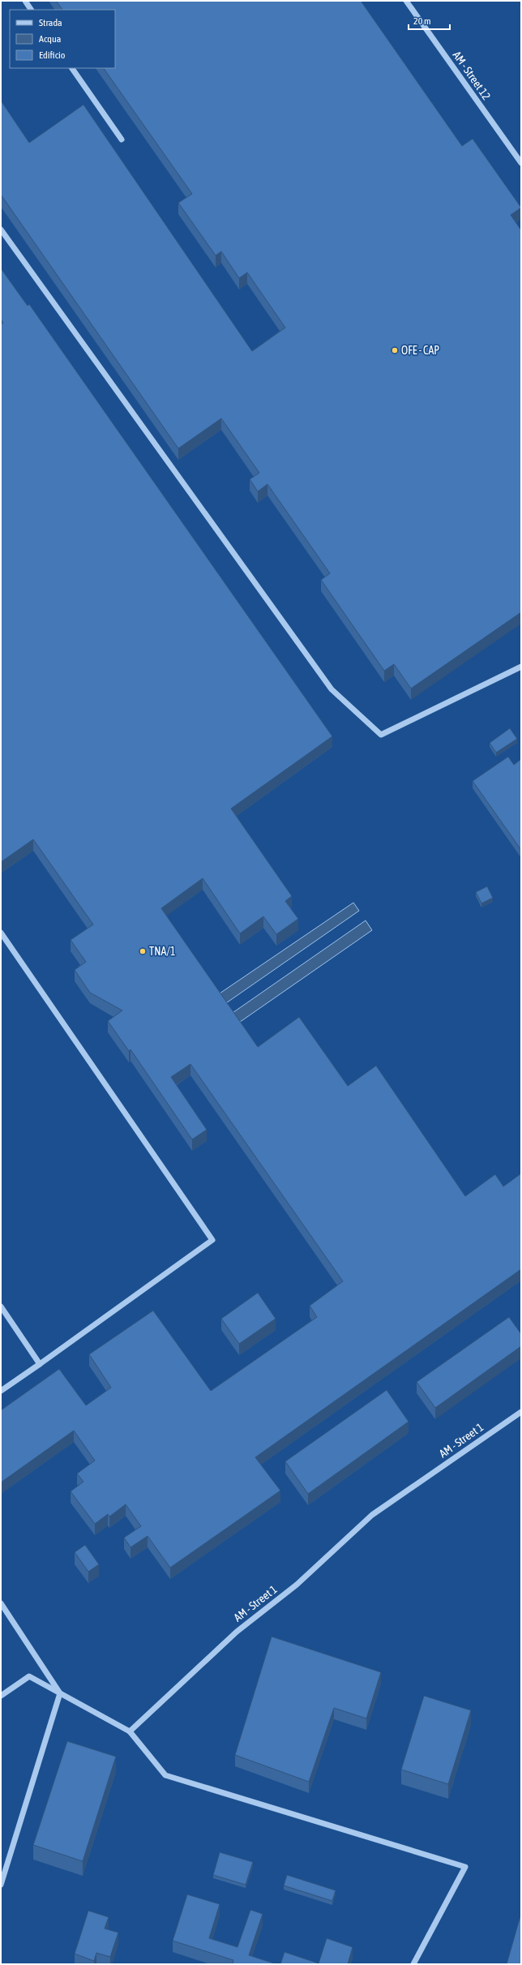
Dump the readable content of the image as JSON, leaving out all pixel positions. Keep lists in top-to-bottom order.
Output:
{
  "streets": {
    "lane": ["AM - Street 12", "AM - Street 1"]
  },
  "places": ["OFE - CAP", "TNA/1"],
  "legend": ["Strada", "Acqua", "Edificio"],
  "scale_bar": "20 m"
}
